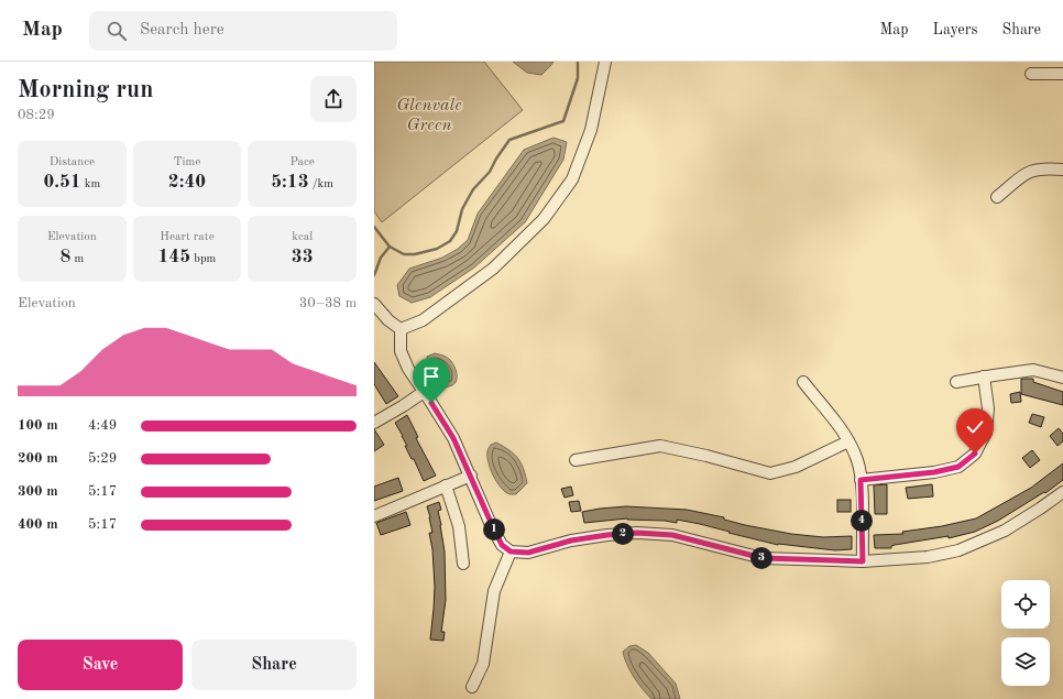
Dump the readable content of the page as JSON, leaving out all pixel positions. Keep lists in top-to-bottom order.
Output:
{
  "parks": ["Glenvale Green"],
  "page": {
    "header": "Map",
    "search": "Search here",
    "nav": ["Map", "Layers", "Share"],
    "heading": ["Morning run", "08:29"],
    "stats": [
      ["Distance", "0.51 km"],
      ["Time", "2:40"],
      ["Pace", "5:13 /km"],
      ["Elevation", "8 m"],
      ["Heart rate", "145 bpm"],
      ["kcal", "33"]
    ],
    "chart": ["Elevation", "30–38 m"],
    "list": [
      {
        "name": "100 m",
        "note": "4:49"
      },
      {
        "name": "200 m",
        "note": "5:29"
      },
      {
        "name": "300 m",
        "note": "5:17"
      },
      {
        "name": "400 m",
        "note": "5:17"
      }
    ],
    "pins": [
      "4",
      "1",
      "2",
      "3"
    ],
    "buttons": ["Save", "Share"]
  }
}
